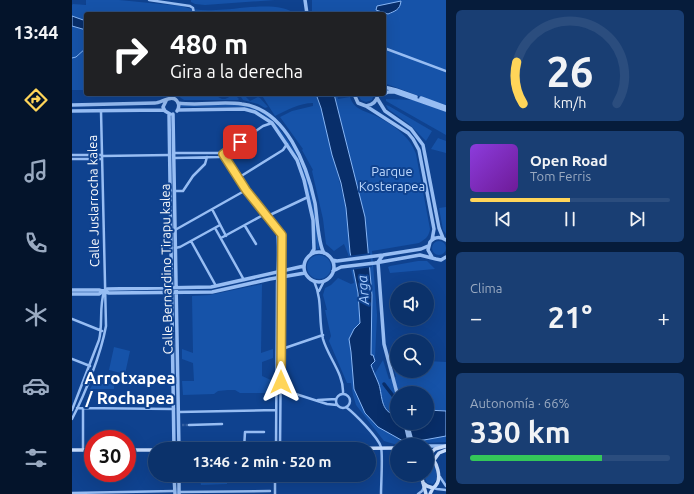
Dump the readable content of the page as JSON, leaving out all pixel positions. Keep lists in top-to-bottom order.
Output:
{
  "streets": {
    "street": ["Calle Juslarrocha kalea", "Calle Bernardino Tirapu kalea"]
  },
  "districts": ["Arrotxapea / Rochapea"],
  "water": ["Arga"],
  "parks": ["Parque Kosterapea"],
  "page": {
    "tabs": "13:44",
    "turn": ["480 m", "Gira a la derecha"],
    "song": ["Open Road", "Tom Ferris"],
    "tile": [
      "Clima",
      ["Autonomía · 66%", "330 km"]
    ],
    "map_buttons": ["+", "−"],
    "heat": ["−", "21°", "+"],
    "limit": "30",
    "trip": "13:46 · 2 min · 520 m",
    "gauge": ["26", "km/h"]
  }
}
